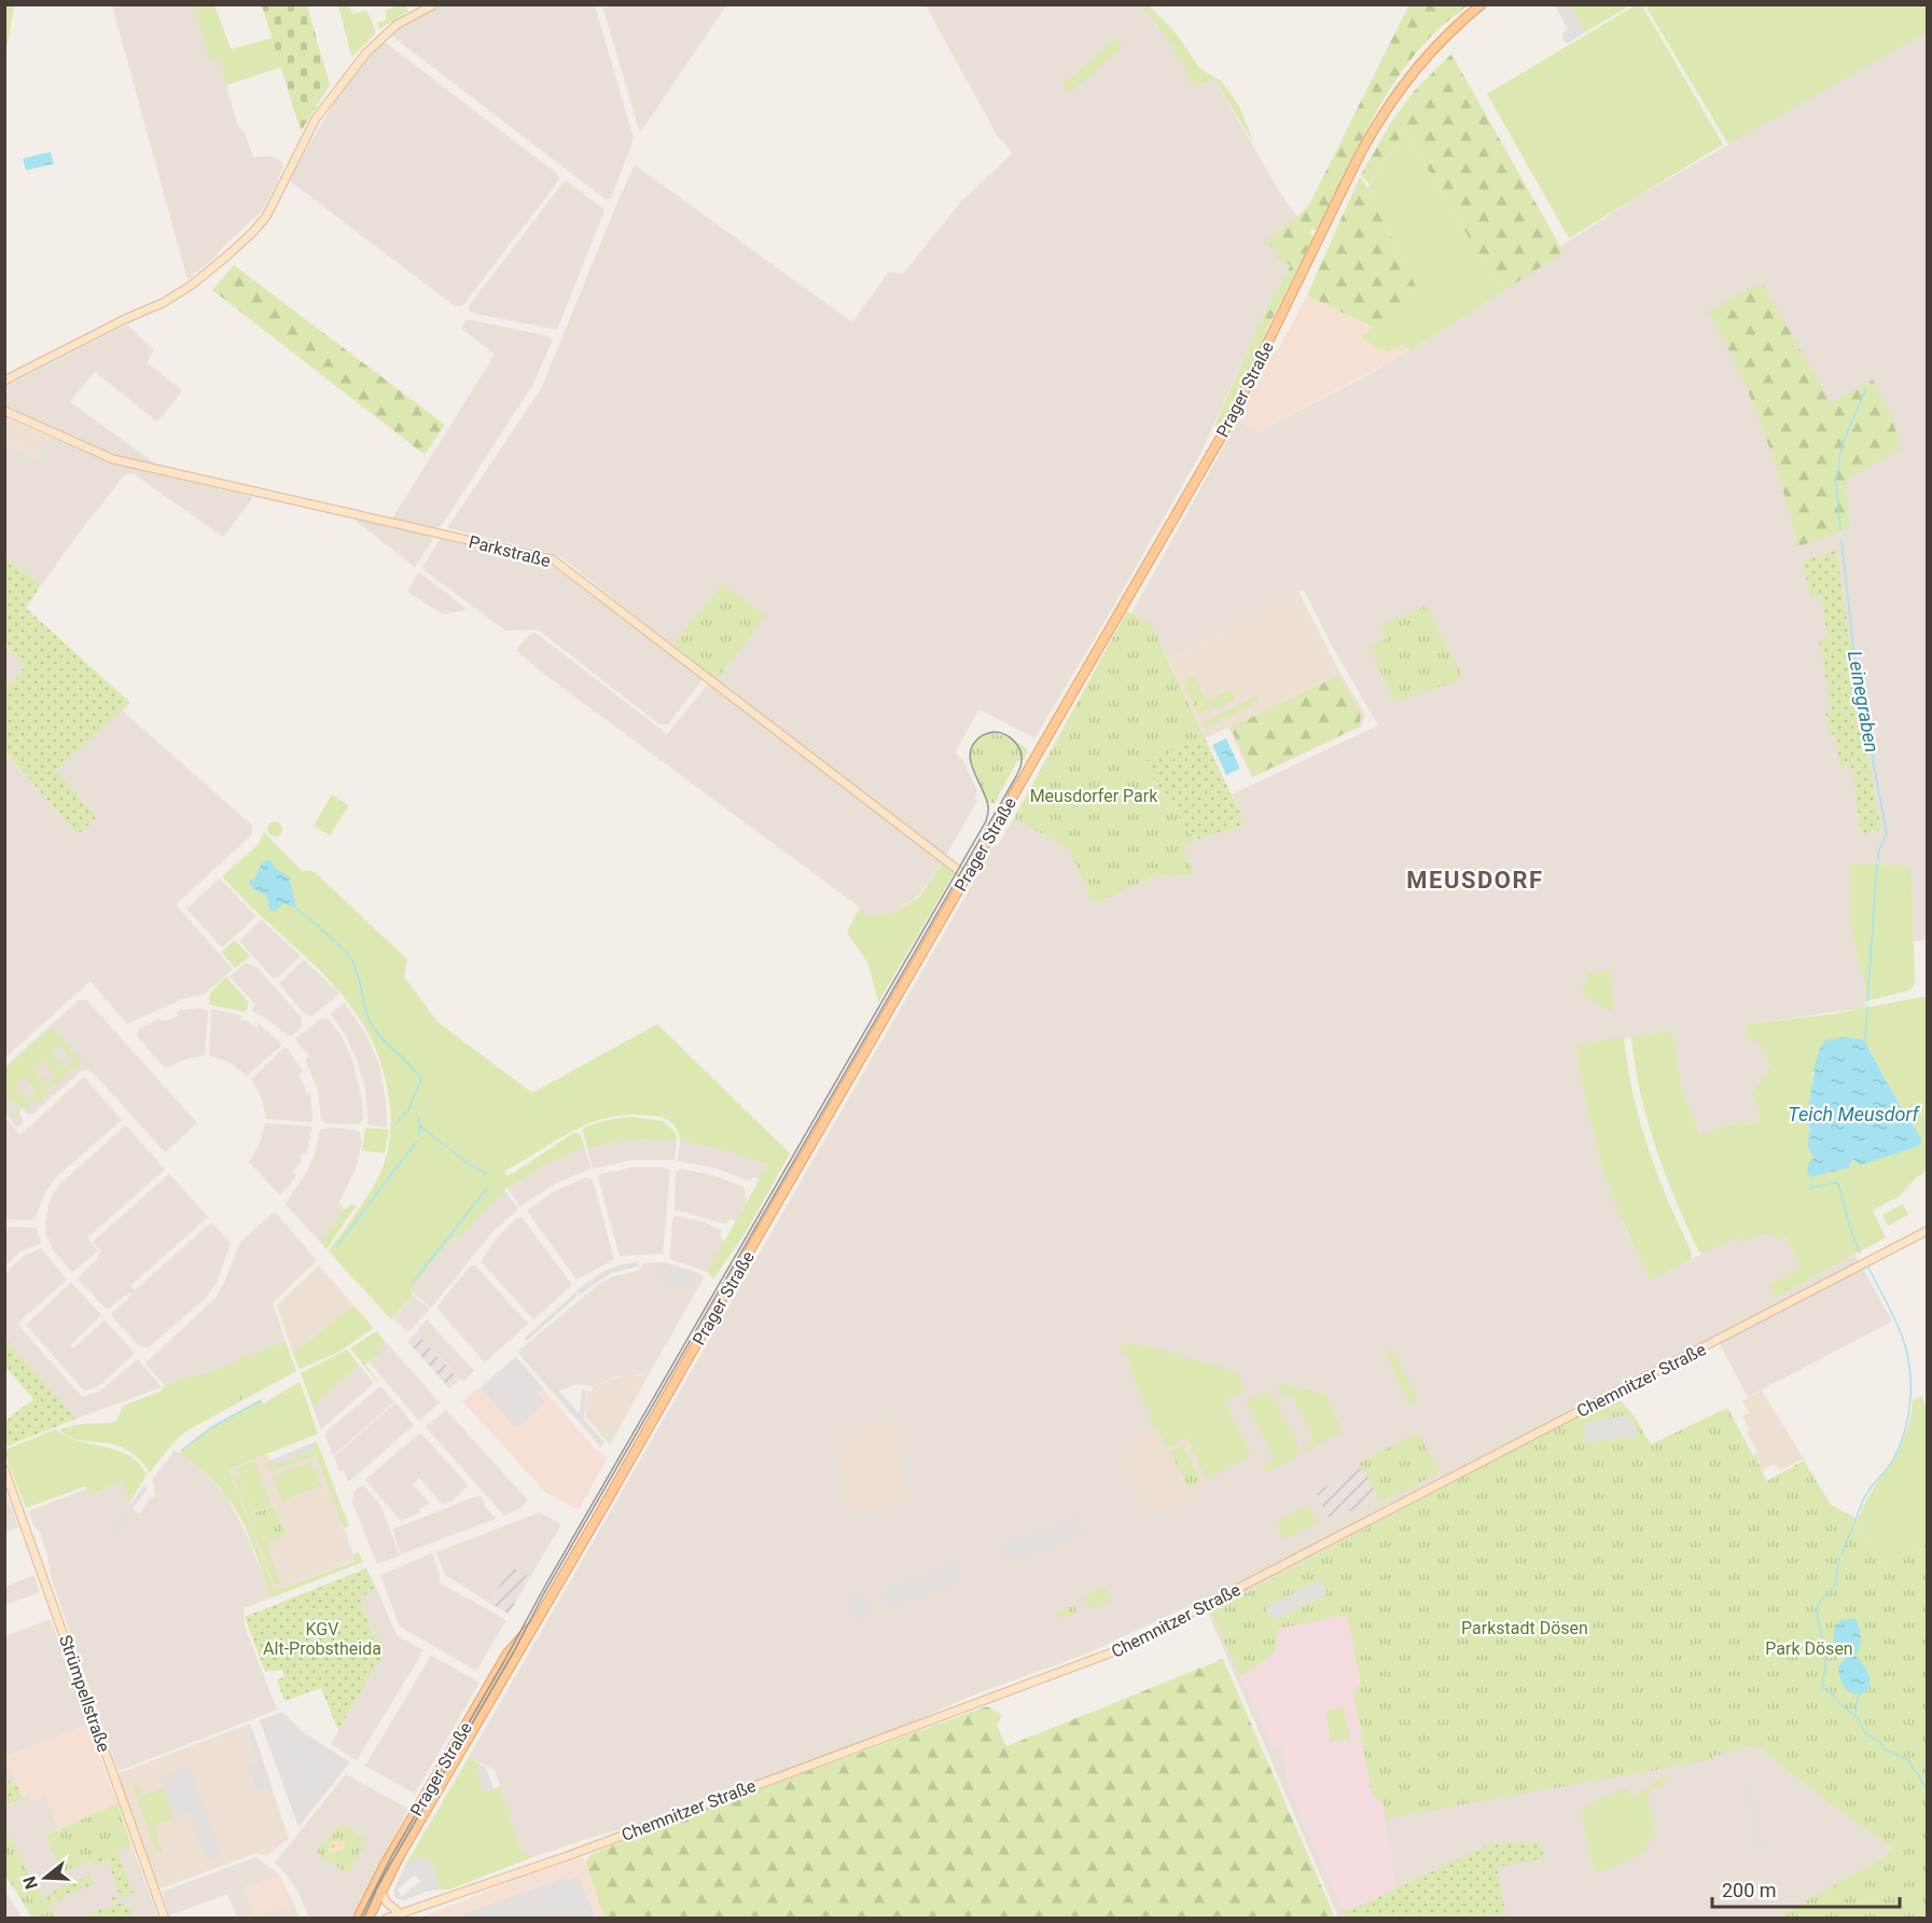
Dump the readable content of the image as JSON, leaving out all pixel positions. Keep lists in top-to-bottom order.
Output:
{
  "streets": {
    "main road": ["Prager Straße"],
    "street": ["Parkstraße", "Chemnitzer Straße", "Strümpellstraße"]
  },
  "crossings": [
    ["Prager Straße", "Parkstraße"]
  ],
  "districts": ["MEUSDORF"],
  "water": ["Leinegraben", "Teich Meusdorf"],
  "parks": [
    "Meusdorfer Park",
    "Parkstadt Dösen",
    "KGV Alt-Probstheida",
    "Park Dösen"
  ],
  "scale_bar": "200 m",
  "north": "left"
}
